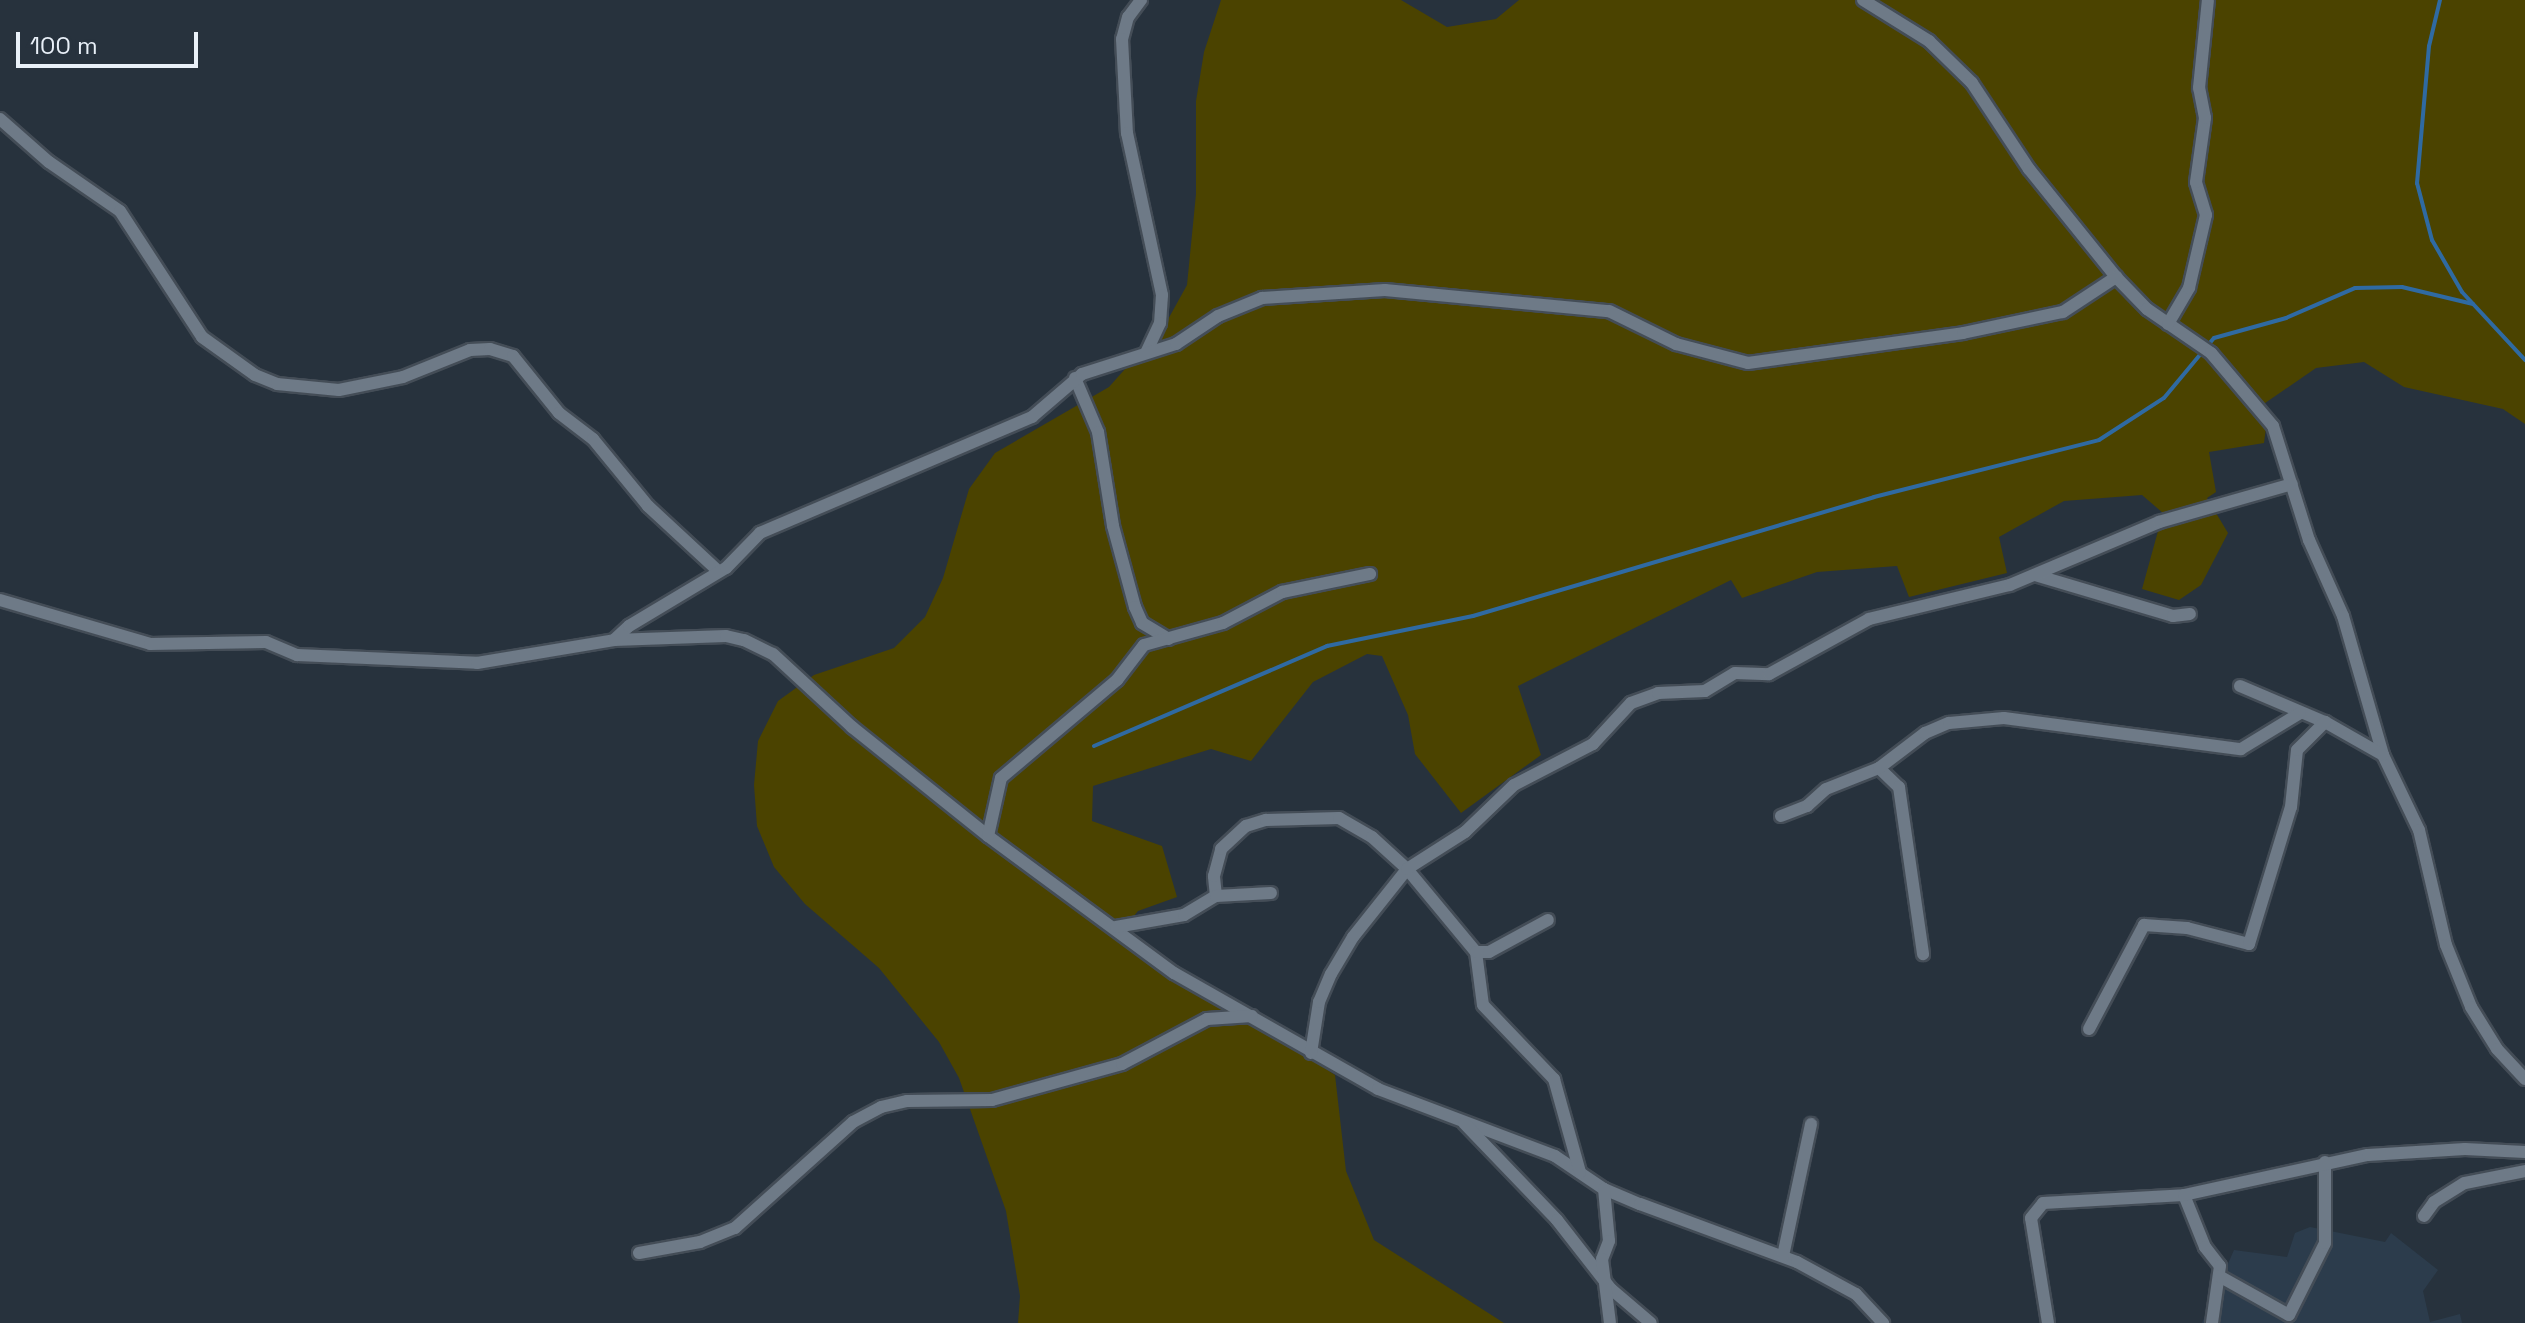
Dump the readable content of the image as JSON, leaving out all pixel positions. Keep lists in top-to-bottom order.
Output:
{
  "scale_bar": "100 m"
}
